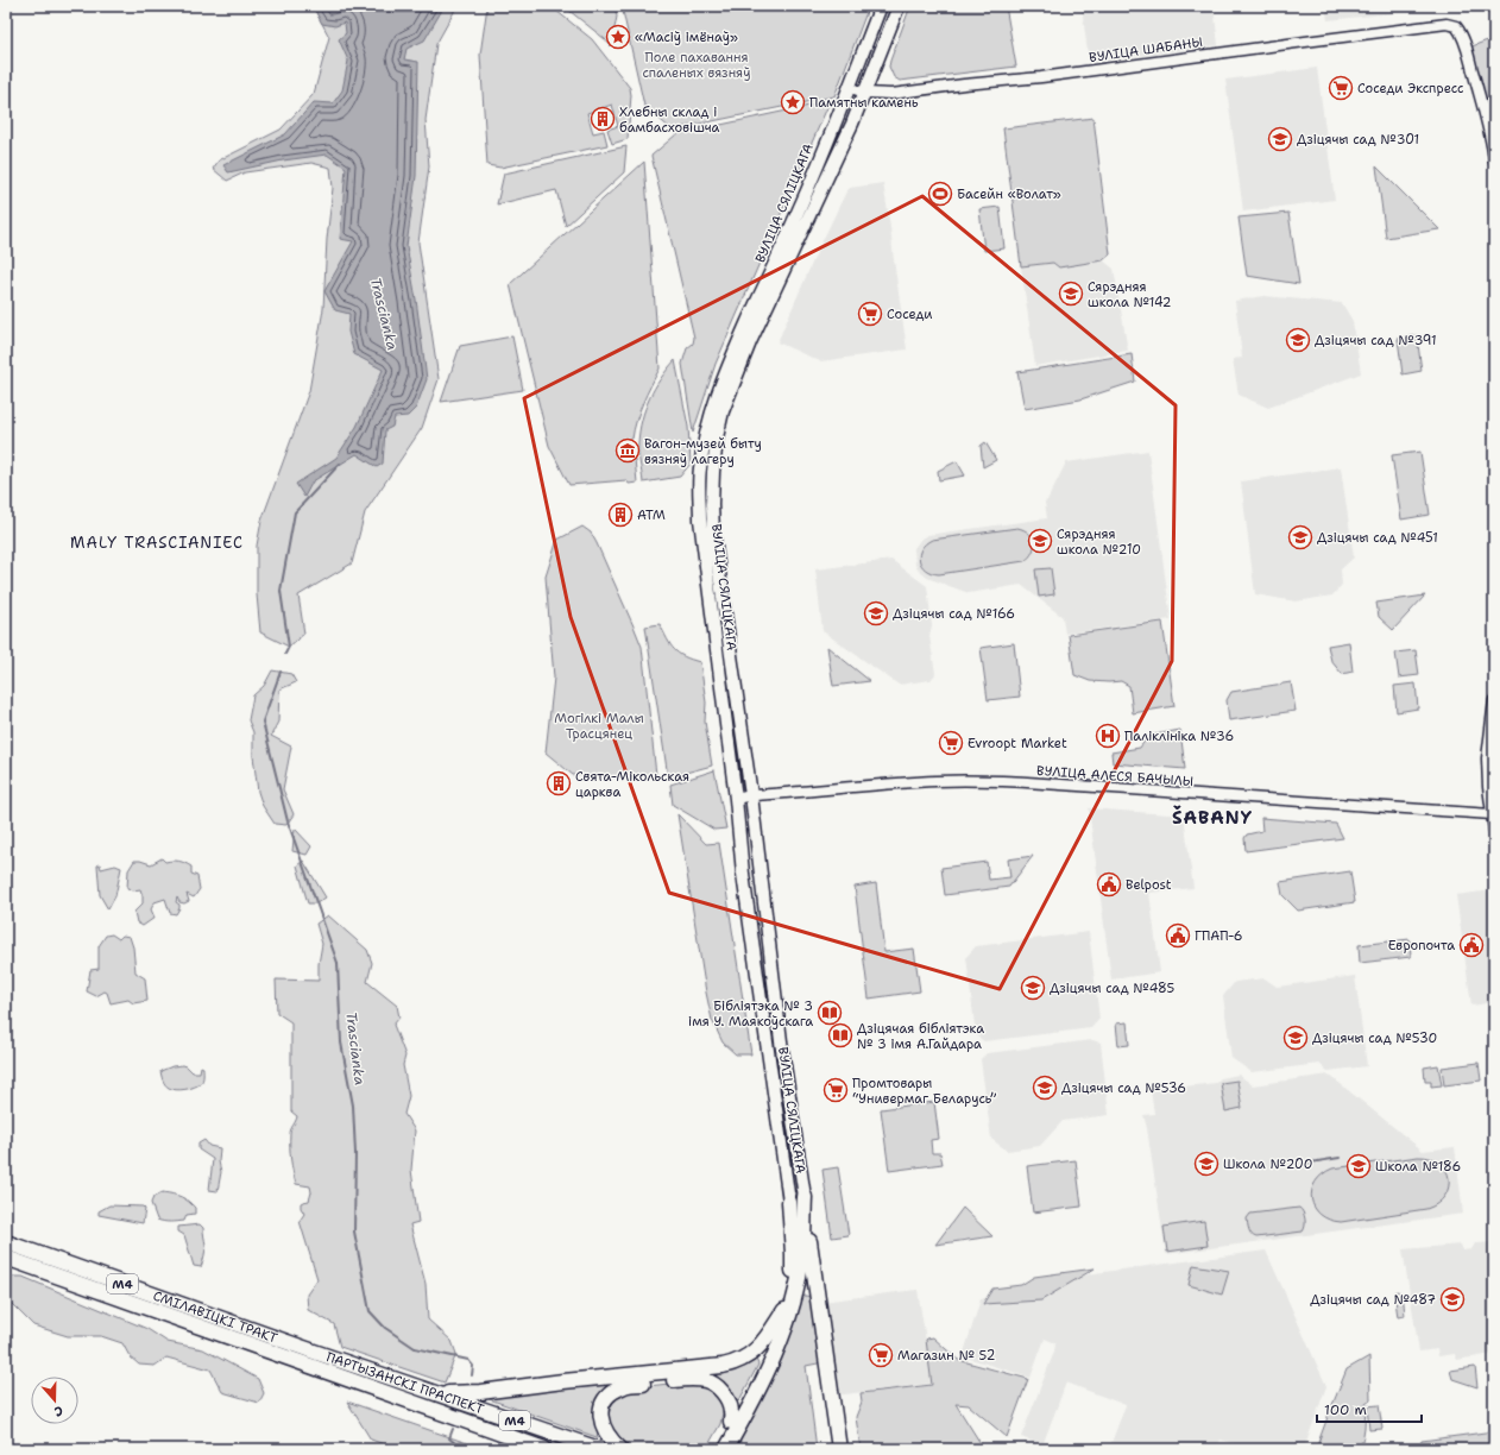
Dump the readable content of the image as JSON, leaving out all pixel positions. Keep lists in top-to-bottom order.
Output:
{
  "streets": {
    "highway": ["М4", "СМІЛАВІЦКІ ТРАКТ", "ПАРТЫЗАНСКІ ПРАСПЕКТ"],
    "main road": ["ВУЛІЦА СЯЛІЦКАГА"],
    "street": ["ВУЛІЦА ШАБАНЫ", "ВУЛІЦА АЛЕСЯ БАЧЫЛЫ"]
  },
  "crossings": [
    ["ВУЛІЦА ШАБАНЫ", "ВУЛІЦА СЯЛІЦКАГА"],
    ["ВУЛІЦА СЯЛІЦКАГА", "ВУЛІЦА АЛЕСЯ БАЧЫЛЫ"],
    ["СМІЛАВІЦКІ ТРАКТ", "ПАРТЫЗАНСКІ ПРАСПЕКТ"]
  ],
  "districts": ["MALY TRASCIANIEC", "ŠABANY"],
  "water": ["Trascianka"],
  "parks": ["Поле пахавання спаленых вязняў", "Могілкі Малы Трасцянец"],
  "places": {
    "place": ["«Масіў імёнаў»", "Памятны камень"],
    "supermarket": [
      "Соседи Экспресс",
      "Соседи",
      "Evroopt Market",
      "Промтовары “Универмаг Беларусь”",
      "Магазин № 52"
    ],
    "building": ["Хлебны склад і бамбасховішча", "АТМ", "Свята-Мікольская царква"],
    "school or university": [
      "Дзіцячы сад №301",
      "Сярэдняя школа №142",
      "Дзіцячы сад №391",
      "Дзіцячы сад №451",
      "Сярэдняя школа №210",
      "Дзіцячы сад №166",
      "Дзіцячы сад №485",
      "Дзіцячы сад №530",
      "Дзіцячы сад №536",
      "Школа №200",
      "Школа №186",
      "Дзіцячы сад №487"
    ],
    "sports": ["Басейн «Волат»"],
    "museum": ["Вагон-музей быту вязняў лагеру"],
    "hospital": ["Паліклініка №36"],
    "public building": ["Belpost", "ГПАП-6", "Европочта"],
    "library": ["Бібліятэка № 3 імя У. Маякоўскага", "Дзіцячая бібліятэка № 3 імя А.Гайдара"]
  },
  "scale_bar": "100 m",
  "north": "bottom"
}
